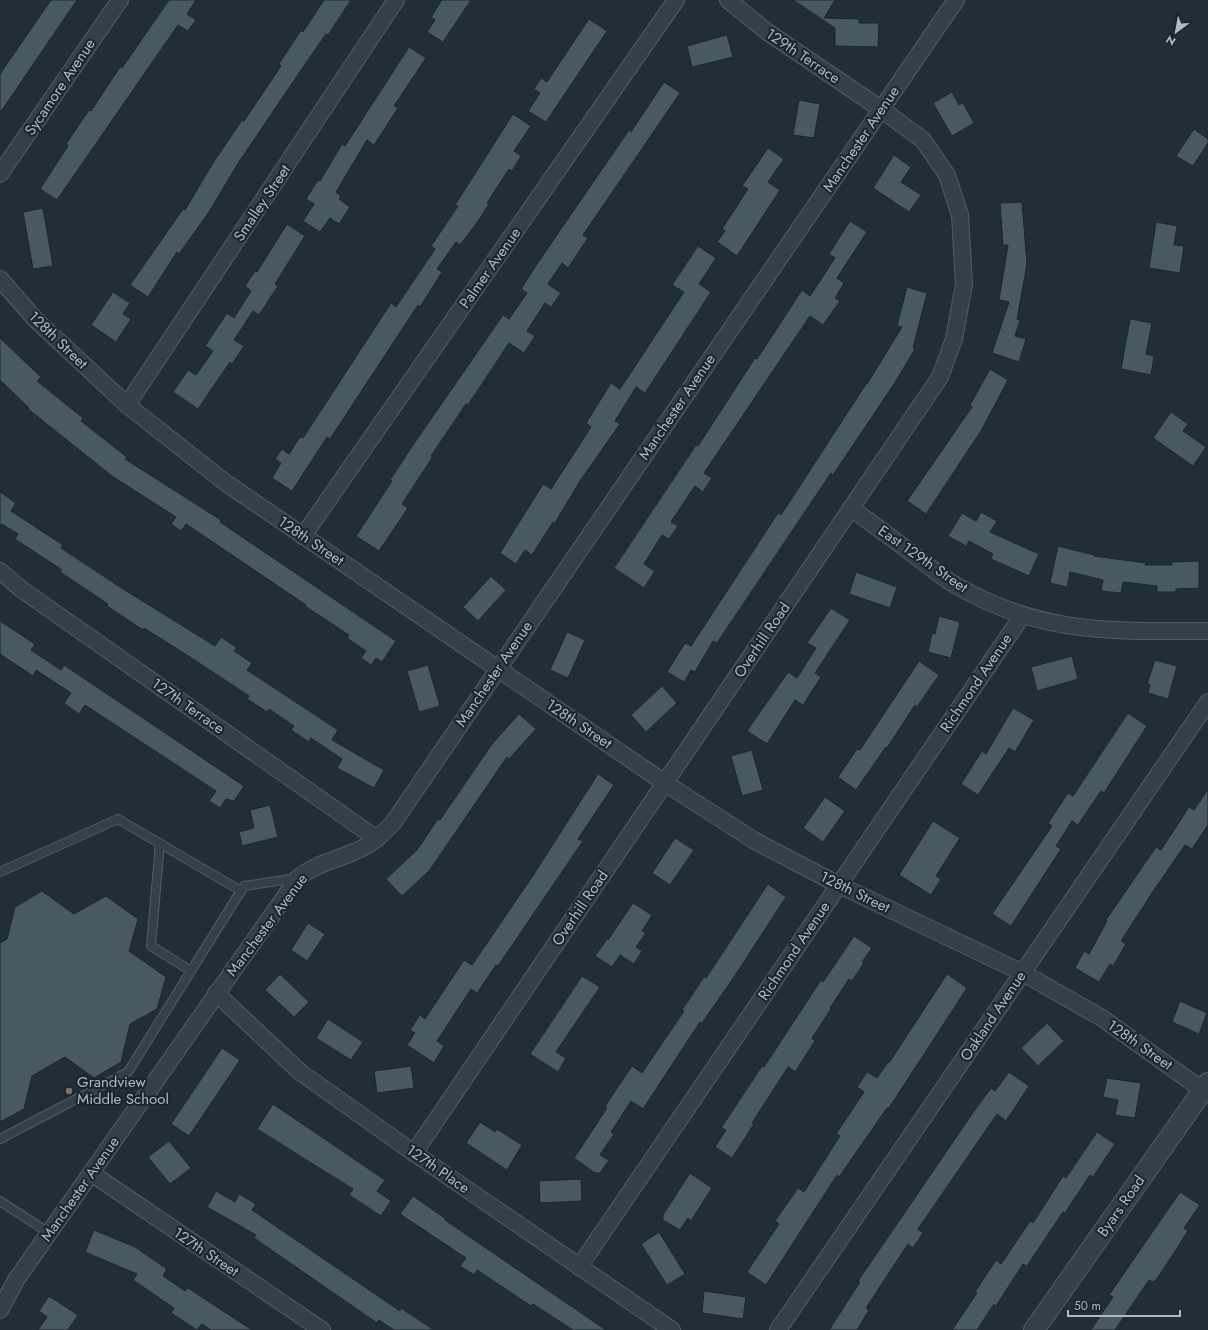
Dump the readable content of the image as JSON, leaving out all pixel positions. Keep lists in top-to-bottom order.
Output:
{
  "streets": {
    "street": [
      "129th Terrace",
      "Sycamore Avenue",
      "Manchester Avenue",
      "Smalley Street",
      "Palmer Avenue",
      "128th Street",
      "East 129th Street",
      "Overhill Road",
      "Richmond Avenue",
      "127th Terrace",
      "Oakland Avenue",
      "127th Place",
      "Byars Road",
      "127th Street"
    ]
  },
  "crossings": [
    ["129th Terrace", "Manchester Avenue"],
    ["129th Terrace", "Overhill Road"],
    ["Manchester Avenue", "128th Street"],
    ["Manchester Avenue", "Overhill Road"],
    ["Manchester Avenue", "127th Terrace"],
    ["Manchester Avenue", "127th Place"],
    ["Manchester Avenue", "127th Street"],
    ["Smalley Street", "128th Street"],
    ["Palmer Avenue", "128th Street"],
    ["128th Street", "Overhill Road"],
    ["128th Street", "Richmond Avenue"],
    ["128th Street", "Oakland Avenue"],
    ["128th Street", "Byars Road"],
    ["East 129th Street", "Overhill Road"],
    ["East 129th Street", "Richmond Avenue"],
    ["Overhill Road", "127th Place"],
    ["Richmond Avenue", "127th Place"]
  ],
  "places": ["Grandview Middle School"],
  "scale_bar": "50 m",
  "north": "bottom left"
}
